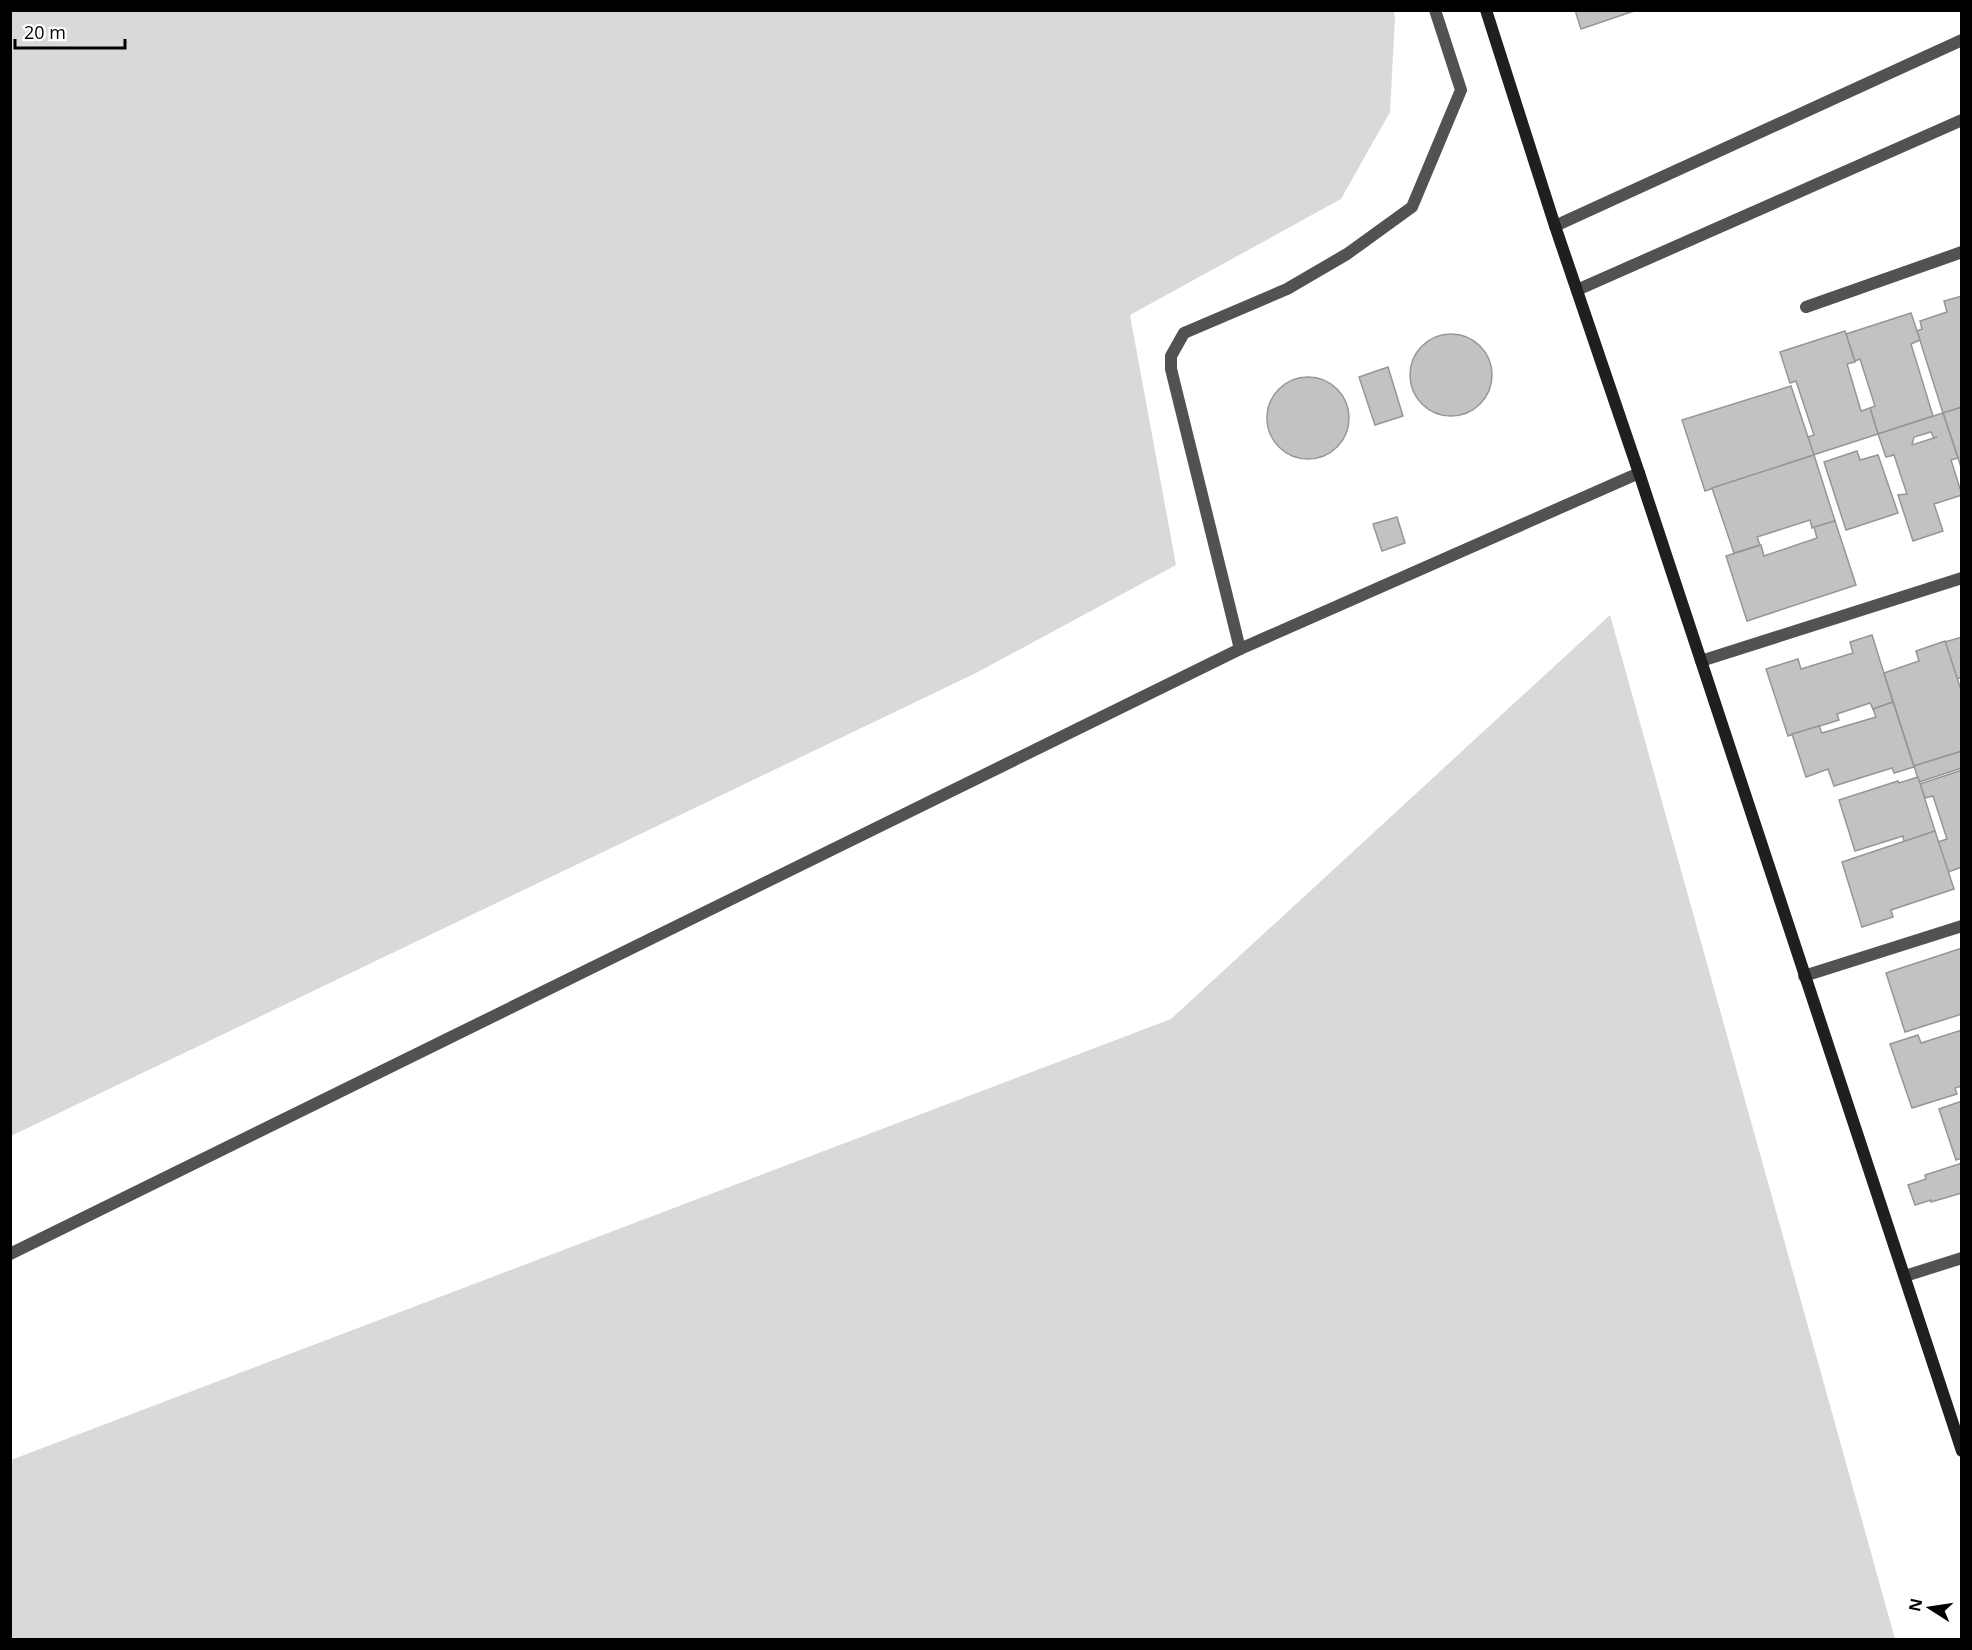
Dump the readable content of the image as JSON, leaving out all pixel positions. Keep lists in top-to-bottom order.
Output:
{
  "scale_bar": "20 m",
  "north": "left"
}
